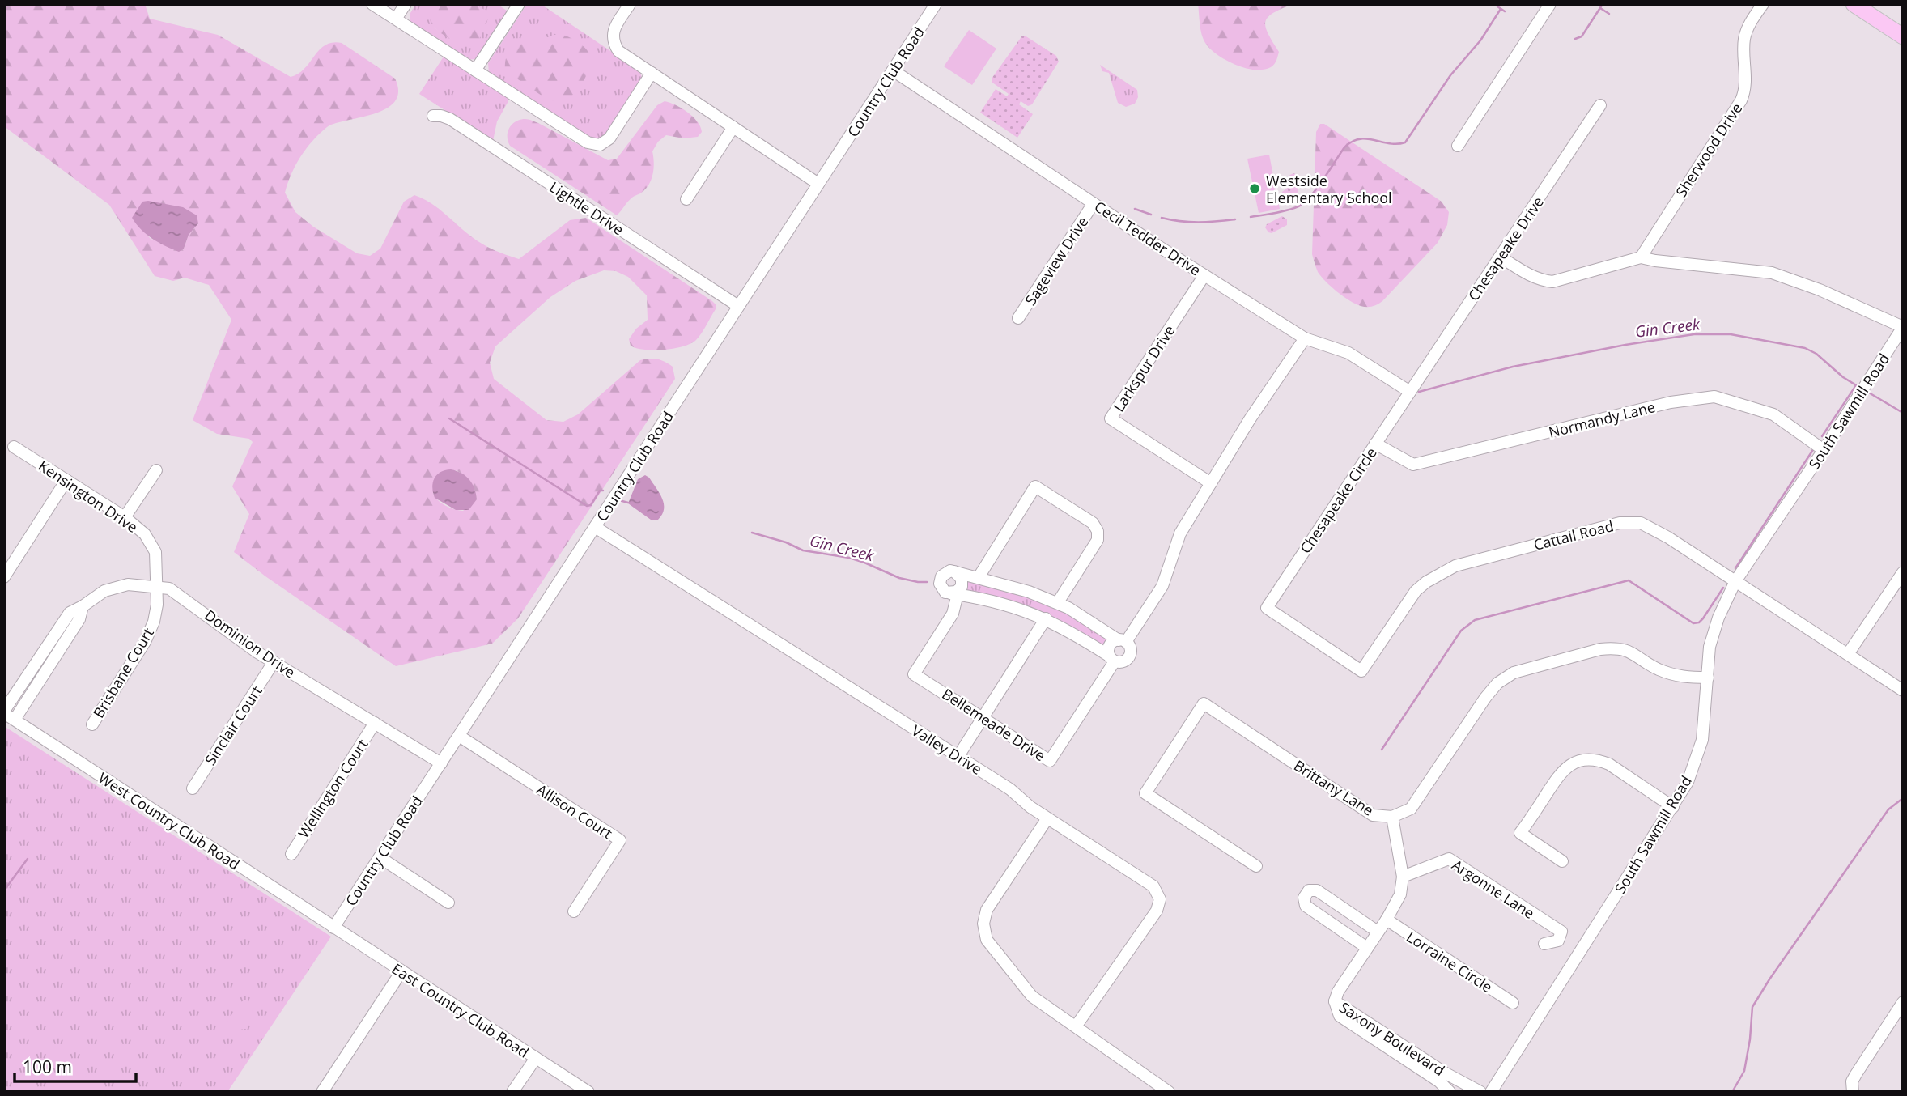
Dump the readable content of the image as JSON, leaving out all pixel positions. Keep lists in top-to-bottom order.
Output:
{
  "streets": {
    "street": [
      "Country Club Road",
      "Sherwood Drive",
      "Lightle Drive",
      "Cecil Tedder Drive",
      "Chesapeake Drive",
      "Sageview Drive",
      "Larkspur Drive",
      "South Sawmill Road",
      "Normandy Lane",
      "Kensington Drive",
      "Chesapeake Circle",
      "Cattail Road",
      "Dominion Drive",
      "Brisbane Court",
      "Bellemeade Drive",
      "Sinclair Court",
      "Valley Drive",
      "Brittany Lane",
      "Wellington Court",
      "Allison Court",
      "West Country Club Road",
      "Argonne Lane",
      "Lorraine Circle",
      "East Country Club Road",
      "Saxony Boulevard"
    ]
  },
  "crossings": [
    ["Country Club Road", "Lightle Drive"],
    ["Country Club Road", "Cecil Tedder Drive"],
    ["Country Club Road", "Dominion Drive"],
    ["Country Club Road", "Valley Drive"],
    ["Country Club Road", "Allison Court"],
    ["Country Club Road", "West Country Club Road"],
    ["Country Club Road", "East Country Club Road"],
    ["Cecil Tedder Drive", "Chesapeake Drive"],
    ["Cecil Tedder Drive", "Sageview Drive"],
    ["Cecil Tedder Drive", "Larkspur Drive"],
    ["Cecil Tedder Drive", "Chesapeake Circle"],
    ["Chesapeake Drive", "Chesapeake Circle"],
    ["South Sawmill Road", "Normandy Lane"],
    ["South Sawmill Road", "Cattail Road"],
    ["South Sawmill Road", "Brittany Lane"],
    ["Normandy Lane", "Chesapeake Circle"],
    ["Kensington Drive", "Dominion Drive"],
    ["Kensington Drive", "Brisbane Court"],
    ["Chesapeake Circle", "Cattail Road"],
    ["Dominion Drive", "Brisbane Court"],
    ["Dominion Drive", "Sinclair Court"],
    ["Dominion Drive", "Wellington Court"],
    ["Dominion Drive", "West Country Club Road"],
    ["Brittany Lane", "Saxony Boulevard"],
    ["West Country Club Road", "East Country Club Road"],
    ["Argonne Lane", "Saxony Boulevard"],
    ["Lorraine Circle", "Saxony Boulevard"]
  ],
  "water": ["Gin Creek"],
  "places": ["Westside Elementary School"],
  "scale_bar": "100 m"
}
